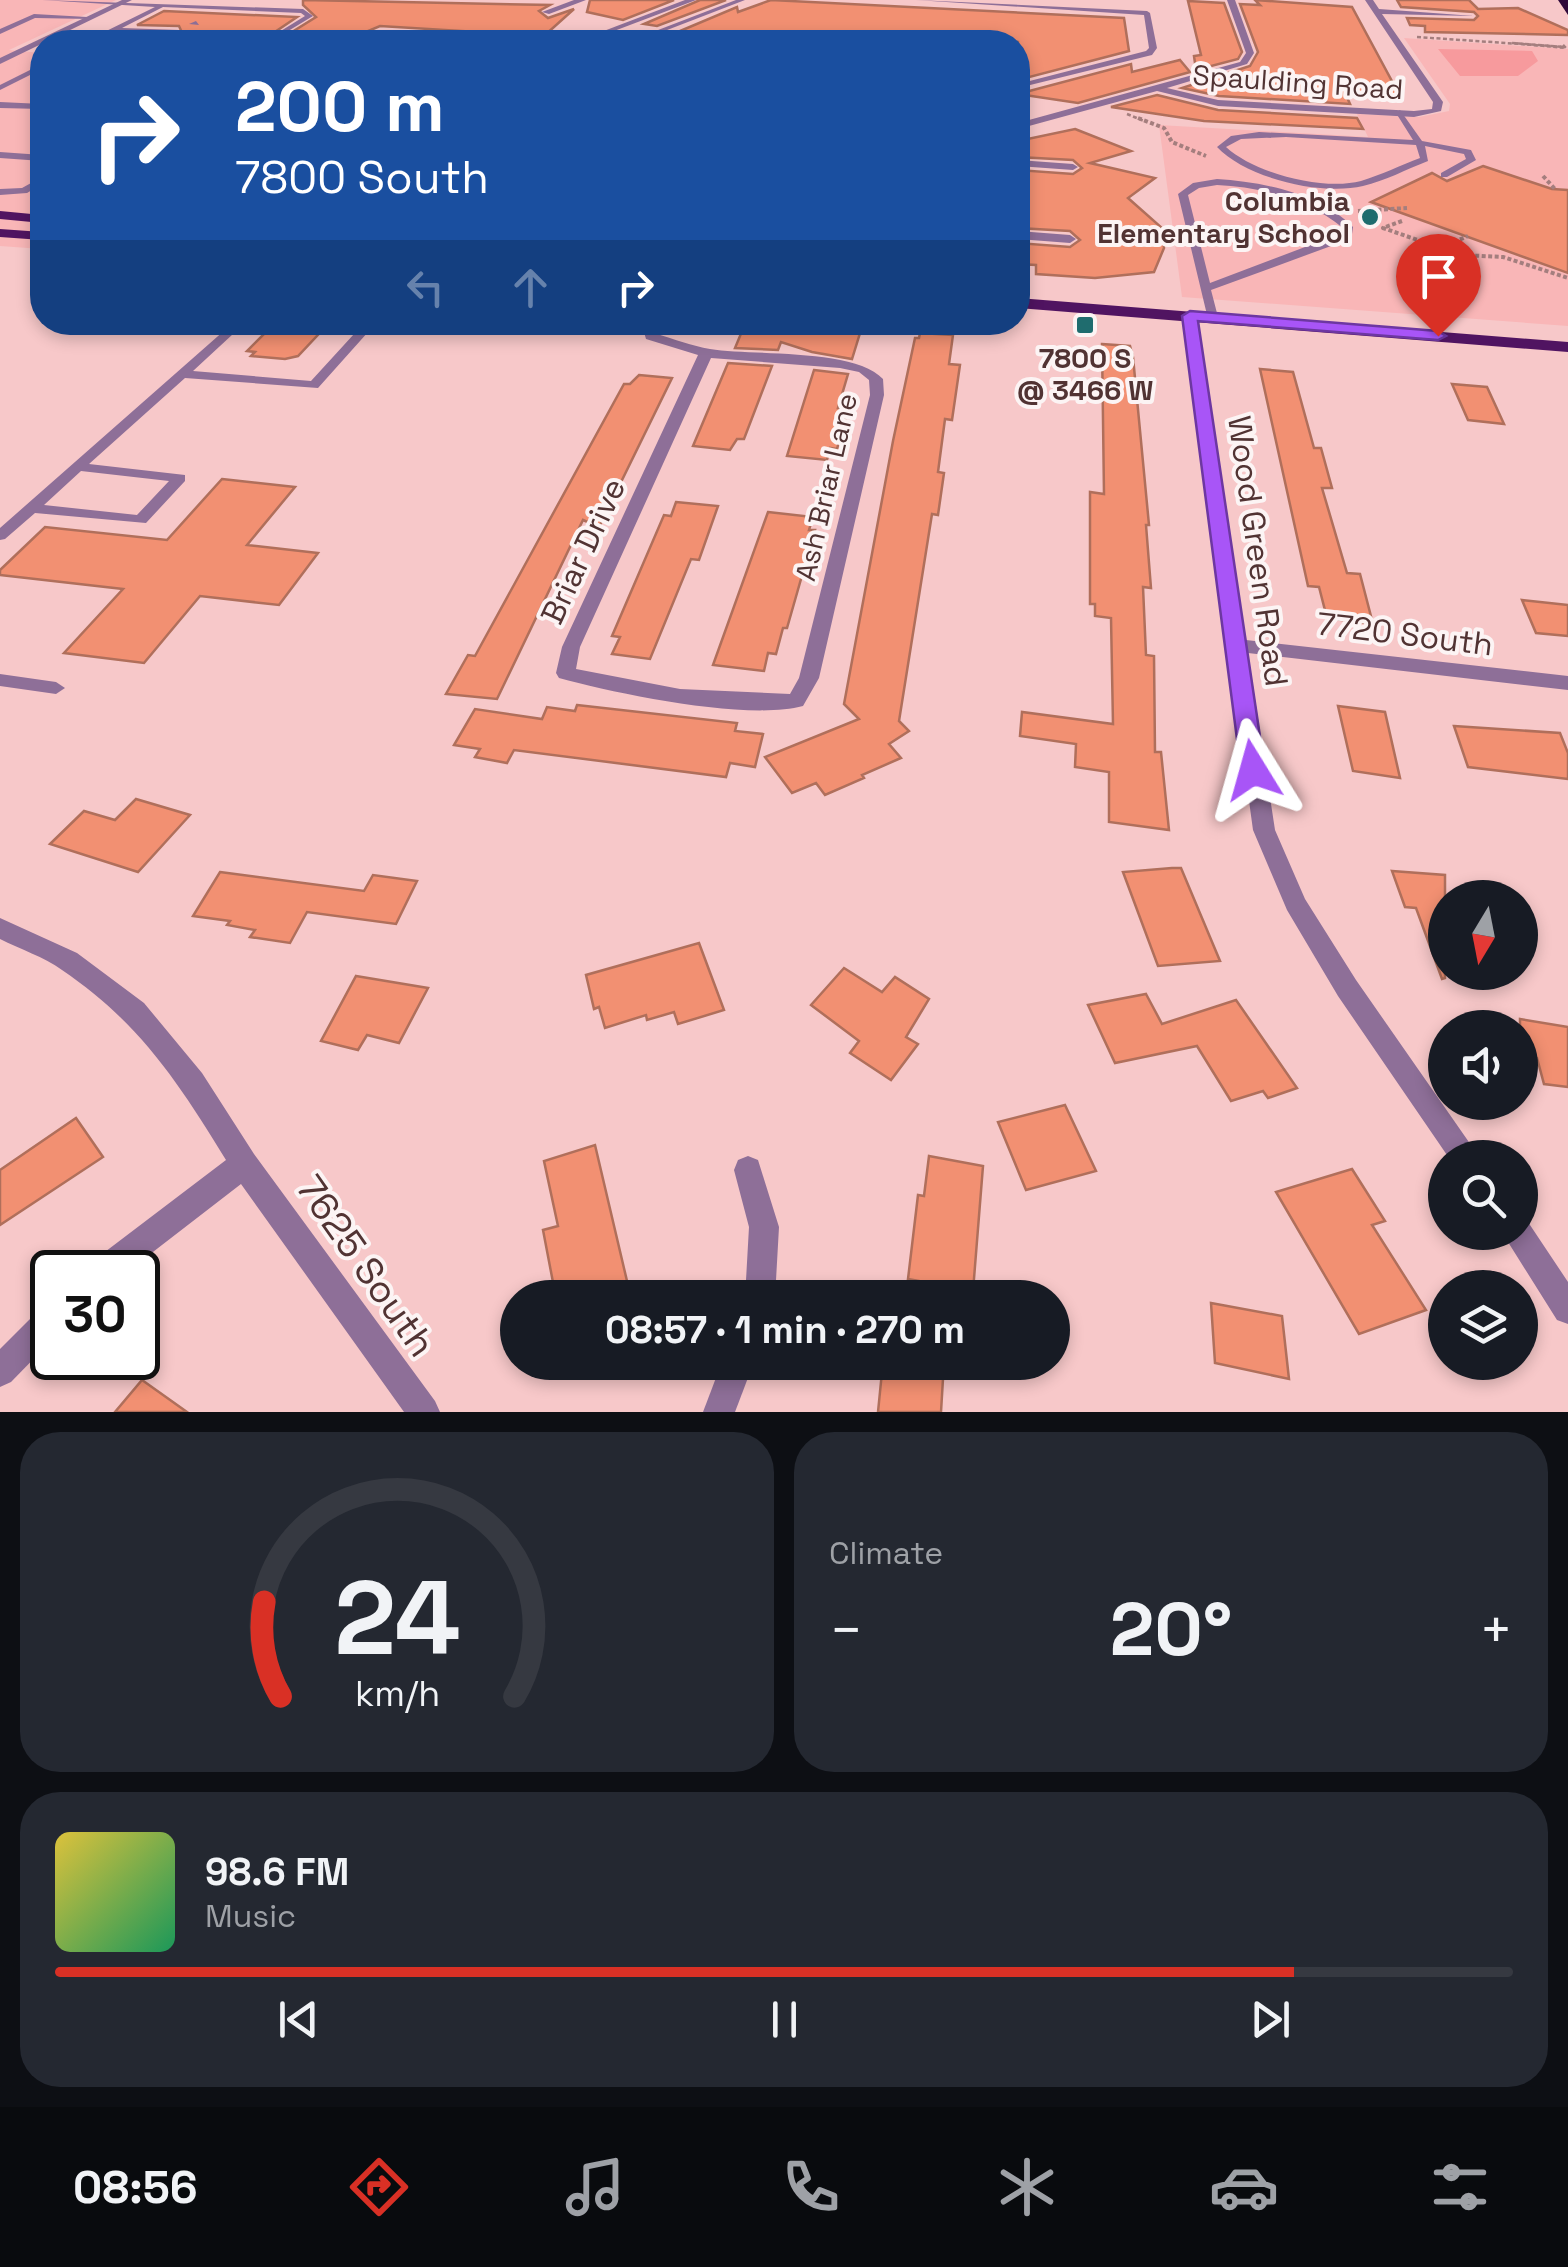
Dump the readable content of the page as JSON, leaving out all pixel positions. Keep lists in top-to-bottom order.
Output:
{
  "streets": {
    "street": [
      "Spaulding Road",
      "Ash Briar Lane",
      "Briar Drive",
      "Wood Green Road",
      "7720 South",
      "7625 South"
    ]
  },
  "crossings": [
    ["Ash Briar Lane", "Briar Drive"],
    ["Wood Green Road", "7720 South"]
  ],
  "places": {
    "other": ["Columbia Elementary School"],
    "transit": ["7800 S @ 3466 W"]
  },
  "north": "bottom",
  "page": {
    "turn": ["200 m", "7800 South"],
    "limit": "30",
    "trip": "08:57 · 1 min · 270 m",
    "tile": "Climate",
    "heat": ["−", "20°", "+"],
    "song": ["98.6 FM", "Music"],
    "tabs": "08:56",
    "gauge": ["24", "km/h"]
  }
}
